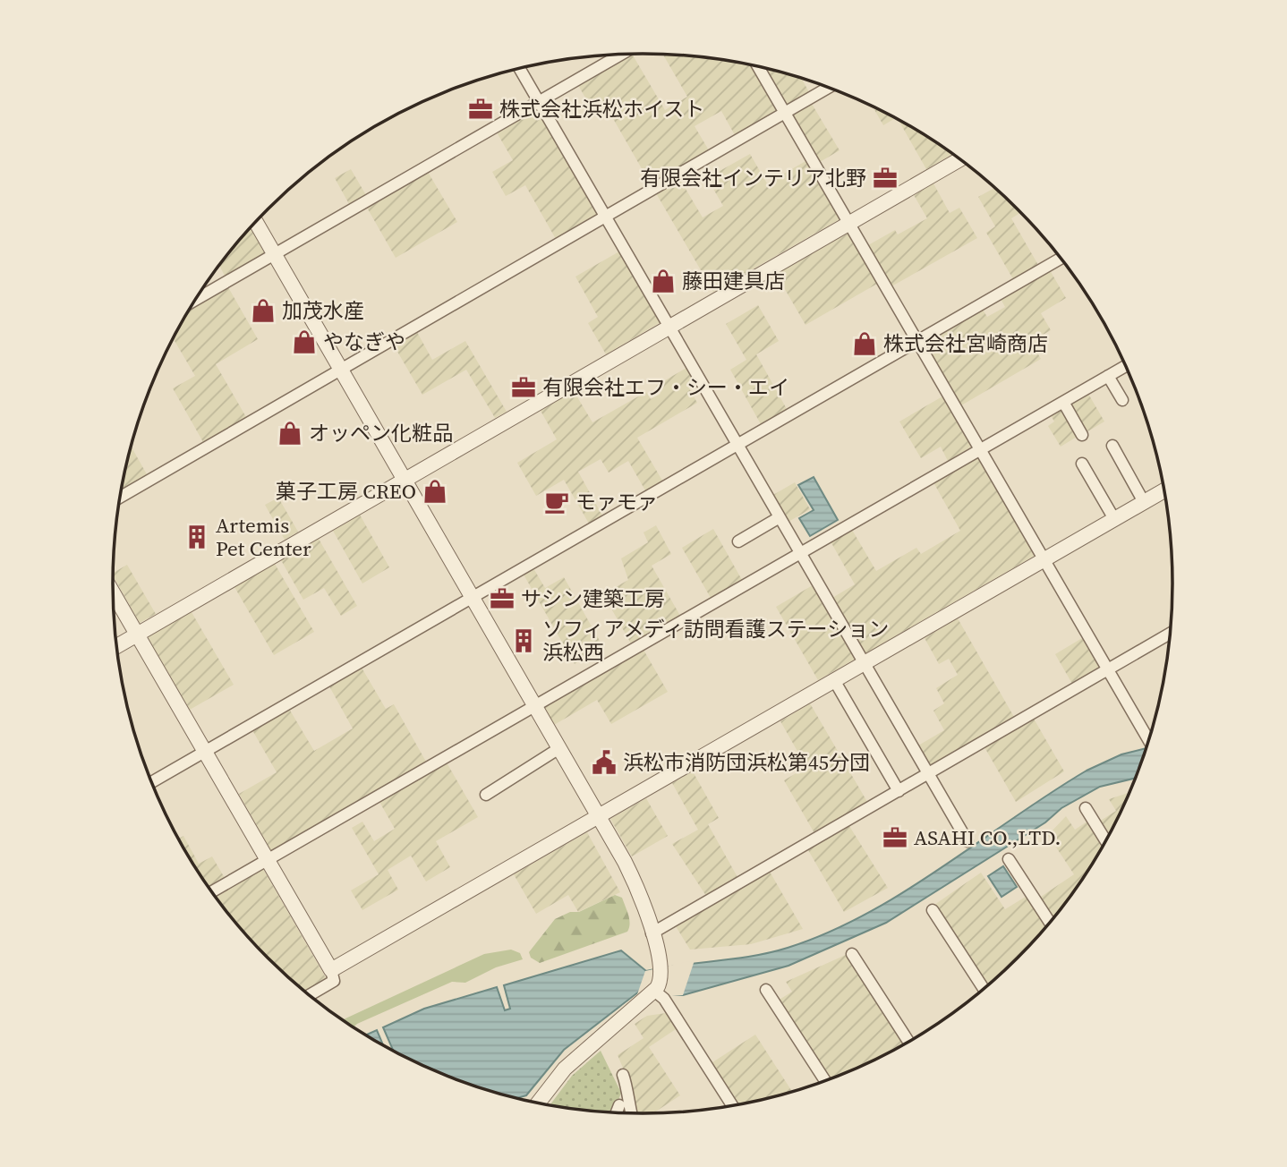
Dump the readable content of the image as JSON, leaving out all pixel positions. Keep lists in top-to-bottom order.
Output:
{
  "places": {
    "office": [
      "株式会社浜松ホイスト",
      "有限会社インテリア北野",
      "有限会社エフ・シー・エイ",
      "サシン建築工房",
      "ASAHI CO.,LTD."
    ],
    "shop": [
      "藤田建具店",
      "加茂水産",
      "やなぎや",
      "株式会社宮崎商店",
      "オッペン化粧品",
      "菓子工房 CREO"
    ],
    "cafe": ["モァモァ"],
    "building": ["Artemis Pet Center", "ソフィアメディ訪問看護ステーション 浜松西"],
    "public building": ["浜松市消防団浜松第45分団"]
  }
}
